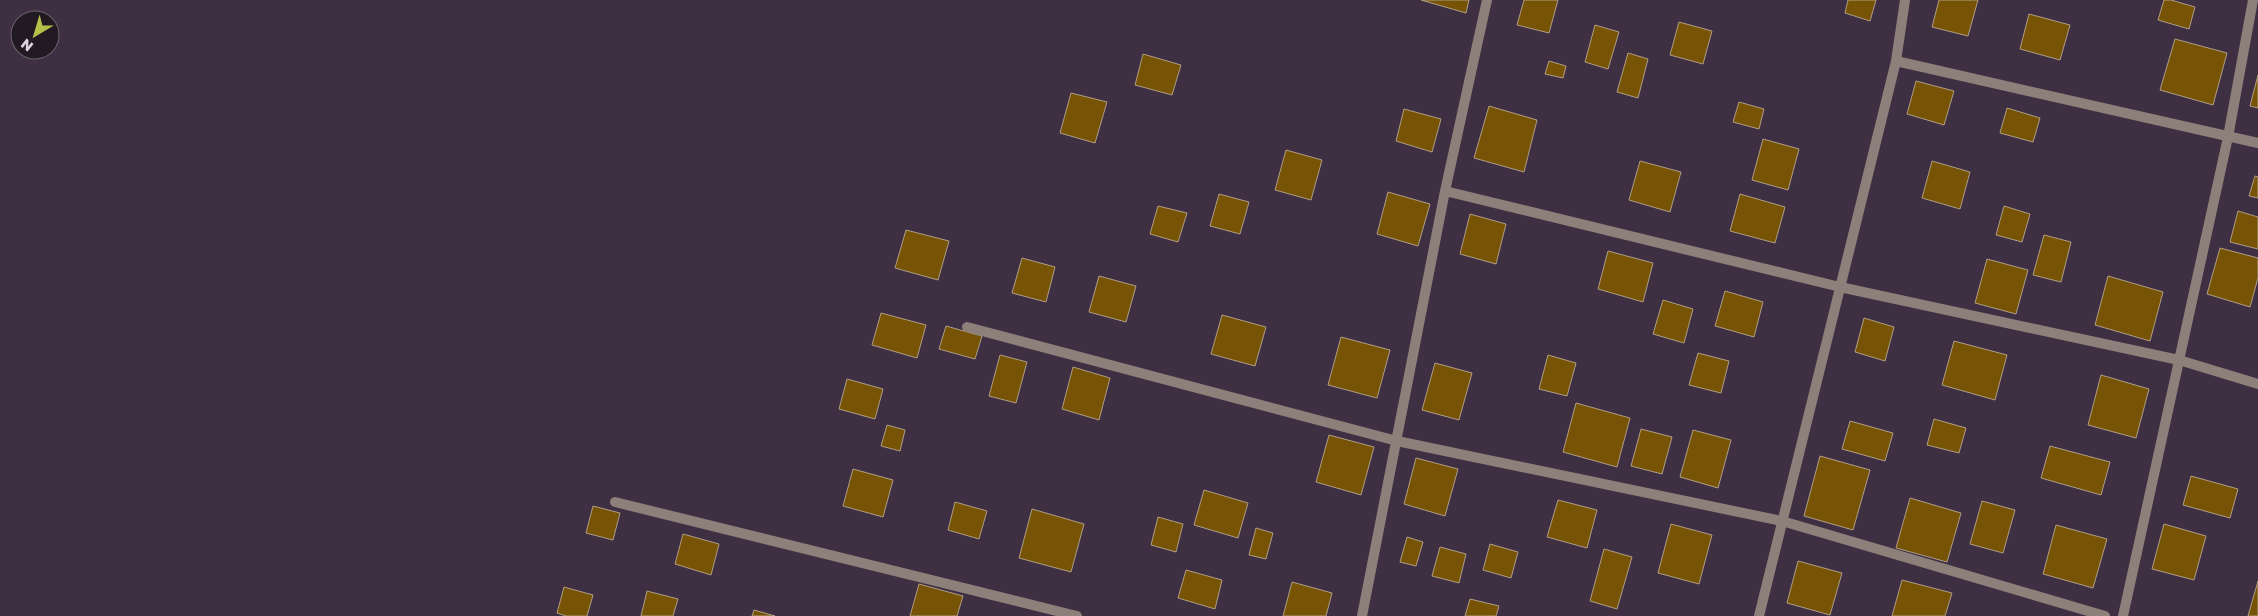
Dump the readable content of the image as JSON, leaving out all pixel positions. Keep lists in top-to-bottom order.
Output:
{
  "north": "bottom left"
}
